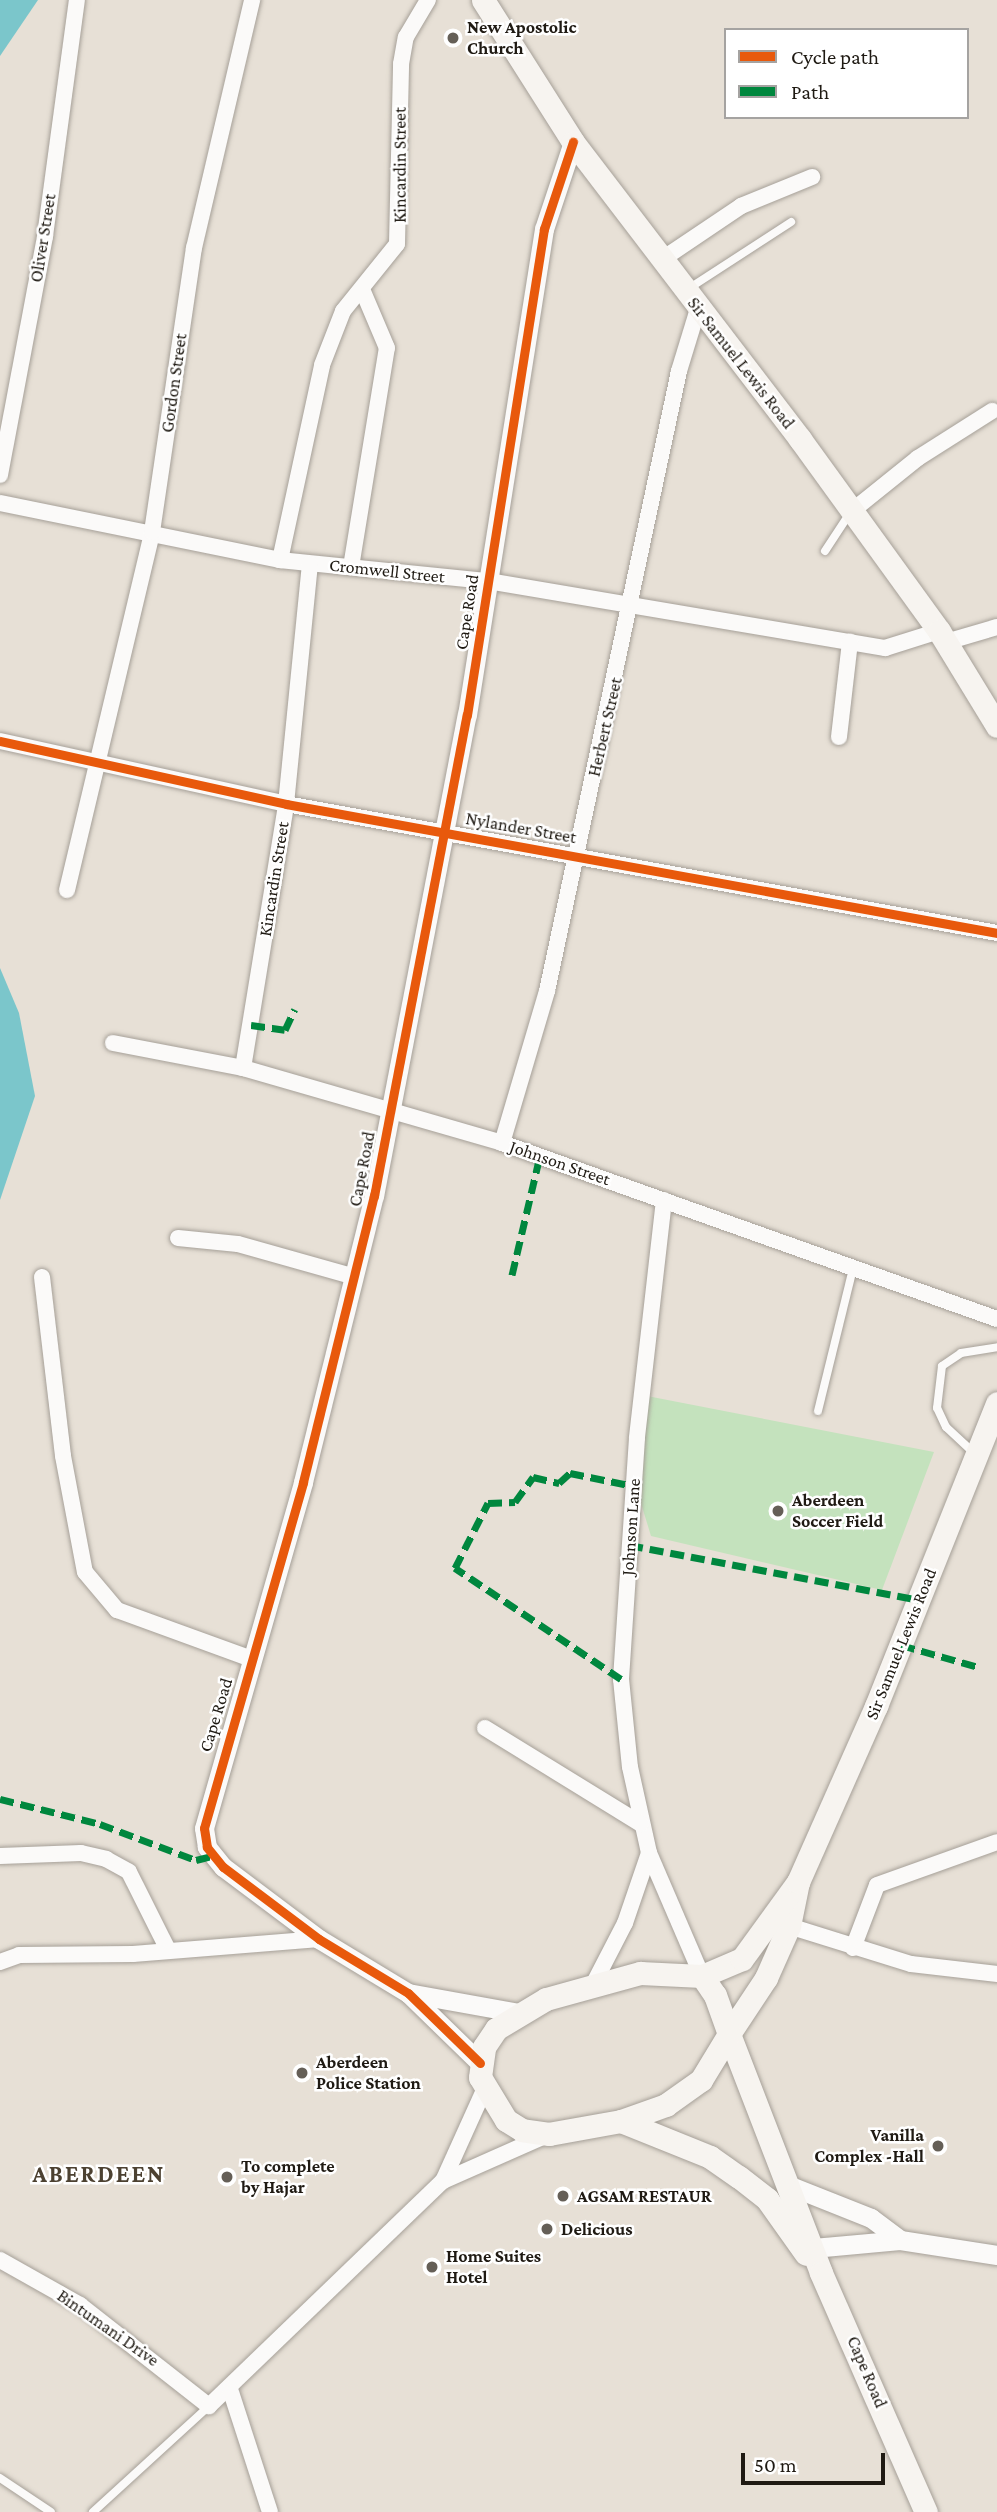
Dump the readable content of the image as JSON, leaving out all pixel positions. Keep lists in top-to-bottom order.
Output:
{
  "streets": {
    "main road": ["Sir Samuel Lewis Road", "Cape Road"],
    "street": [
      "Kincardin Street",
      "Oliver Street",
      "Gordon Street",
      "Cromwell Street",
      "Herbert Street",
      "Nylander Street",
      "Johnson Street",
      "Johnson Lane",
      "Bintumani Drive"
    ]
  },
  "crossings": [
    ["Kincardin Street", "Cromwell Street"],
    ["Kincardin Street", "Nylander Street"],
    ["Kincardin Street", "Johnson Street"],
    ["Sir Samuel Lewis Road", "Cromwell Street"],
    ["Sir Samuel Lewis Road", "Cape Road"],
    ["Sir Samuel Lewis Road", "Herbert Street"],
    ["Gordon Street", "Cromwell Street"],
    ["Gordon Street", "Nylander Street"],
    ["Cromwell Street", "Cape Road"],
    ["Cromwell Street", "Herbert Street"],
    ["Cape Road", "Nylander Street"],
    ["Cape Road", "Johnson Street"],
    ["Herbert Street", "Nylander Street"],
    ["Herbert Street", "Johnson Street"],
    ["Johnson Street", "Johnson Lane"]
  ],
  "districts": ["ABERDEEN"],
  "places": [
    "New Apostolic Church",
    "Aberdeen Soccer Field",
    "Aberdeen Police Station",
    "Vanilla Complex -Hall",
    "To complete by Hajar",
    "AGSAM RESTAUR",
    "Delicious",
    "Home Suites Hotel"
  ],
  "legend": ["Cycle path", "Path"],
  "scale_bar": "50 m"
}
